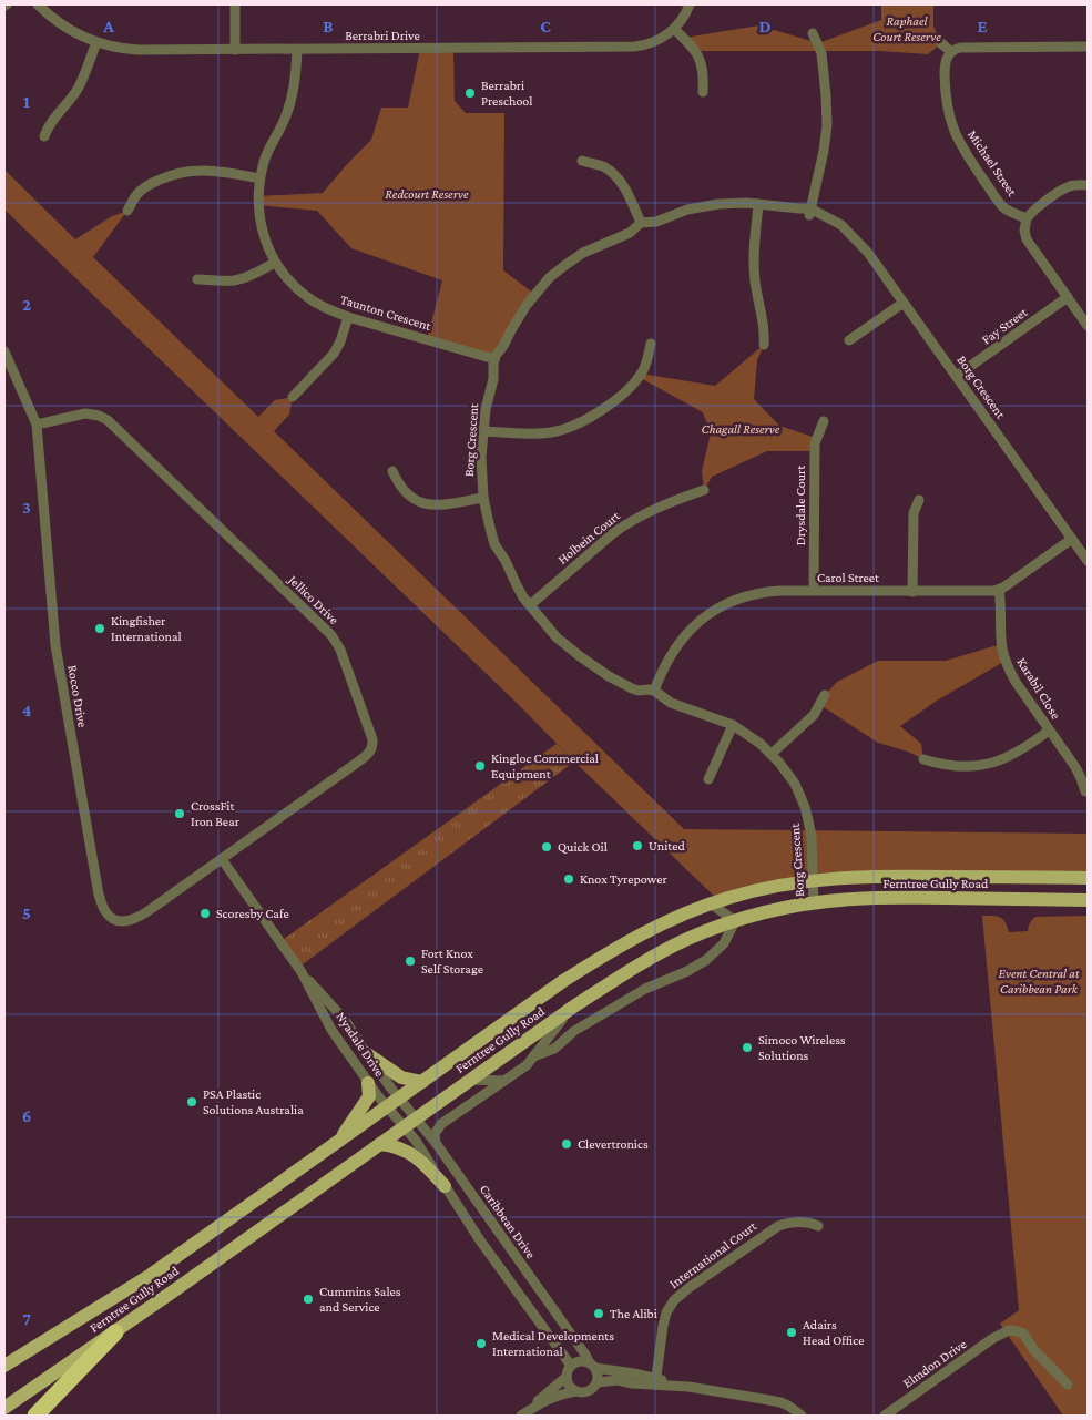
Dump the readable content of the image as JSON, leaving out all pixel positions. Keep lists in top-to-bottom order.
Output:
{
  "streets": {
    "main road": ["Ferntree Gully Road"],
    "street": [
      "Berrabri Drive",
      "Michael Street",
      "Taunton Crescent",
      "Fay Street",
      "Borg Crescent",
      "Drysdale Court",
      "Holbein Court",
      "Carol Street",
      "Jellico Drive",
      "Karabil Close",
      "Rocco Drive",
      "Nyadale Drive",
      "Caribbean Drive",
      "International Court",
      "Elmdon Drive"
    ]
  },
  "crossings": [
    ["Berrabri Drive", "Taunton Crescent"],
    ["Taunton Crescent", "Borg Crescent"],
    ["Fay Street", "Borg Crescent"],
    ["Borg Crescent", "Holbein Court"],
    ["Borg Crescent", "Carol Street"],
    ["Borg Crescent", "Ferntree Gully Road"],
    ["Drysdale Court", "Carol Street"],
    ["Carol Street", "Karabil Close"],
    ["Jellico Drive", "Rocco Drive"],
    ["Jellico Drive", "Nyadale Drive"],
    ["Rocco Drive", "Nyadale Drive"],
    ["Ferntree Gully Road", "Nyadale Drive"],
    ["Ferntree Gully Road", "Caribbean Drive"],
    ["Nyadale Drive", "Caribbean Drive"]
  ],
  "parks": [
    "Raphael Court Reserve",
    "Redcourt Reserve",
    "Chagall Reserve",
    "Event Central at Caribbean Park"
  ],
  "places": [
    "Berrabri Preschool",
    "Kingfisher International",
    "Kingloc Commercial Equipment",
    "CrossFit Iron Bear",
    "United",
    "Quick Oil",
    "Knox Tyrepower",
    "Scoresby Cafe",
    "Fort Knox Self Storage",
    "Simoco Wireless Solutions",
    "PSA Plastic Solutions Australia",
    "Clevertronics",
    "Cummins Sales and Service",
    "The Alibi",
    "Adairs Head Office",
    "Medical Developments International"
  ],
  "grid": {
    "columns": [
      "A",
      "B",
      "C",
      "D",
      "E"
    ],
    "rows": [
      "1",
      "2",
      "3",
      "4",
      "5",
      "6",
      "7"
    ]
  }
}
